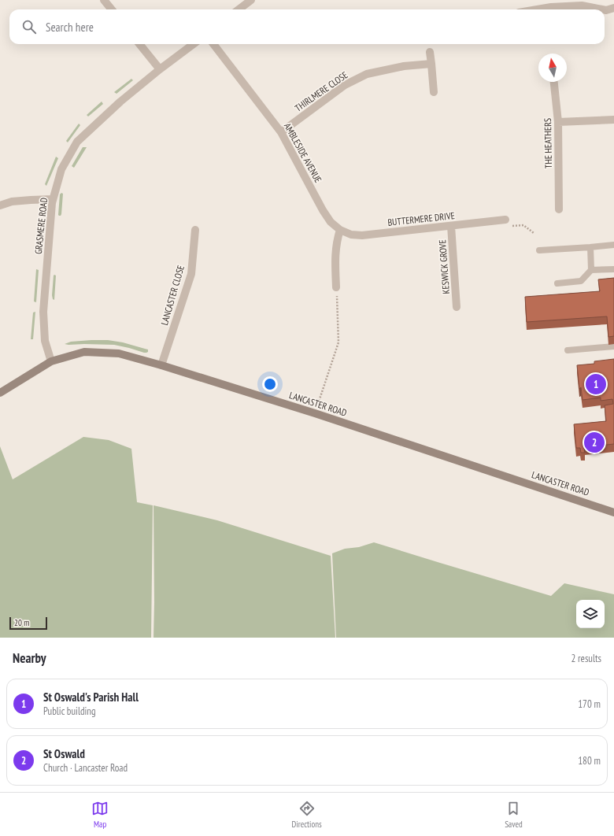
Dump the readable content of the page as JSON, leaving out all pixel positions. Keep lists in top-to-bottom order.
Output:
{
  "streets": {
    "main road": ["LANCASTER ROAD"],
    "street": [
      "THIRLMERE CLOSE",
      "THE HEATHERS",
      "AMBLESIDE AVENUE",
      "BUTTERMERE DRIVE",
      "GRASMERE ROAD",
      "KESWICK GROVE",
      "LANCASTER CLOSE"
    ]
  },
  "crossings": [
    ["THIRLMERE CLOSE", "AMBLESIDE AVENUE"],
    ["AMBLESIDE AVENUE", "BUTTERMERE DRIVE"],
    ["BUTTERMERE DRIVE", "KESWICK GROVE"],
    ["GRASMERE ROAD", "LANCASTER ROAD"],
    ["LANCASTER CLOSE", "LANCASTER ROAD"]
  ],
  "scale_bar": "20 m",
  "north": "top",
  "page": {
    "search": "Search here",
    "pins": ["1", "2"],
    "scale": "20 m",
    "heading": ["Nearby", "2 results"],
    "list": [
      {
        "mark": "1",
        "name": "St Oswald's Parish Hall",
        "note": "Public building",
        "value": "170 m"
      },
      {
        "mark": "2",
        "name": "St Oswald",
        "note": "Church · Lancaster Road",
        "value": "180 m"
      }
    ],
    "nav": ["Map", "Directions", "Saved"]
  }
}
